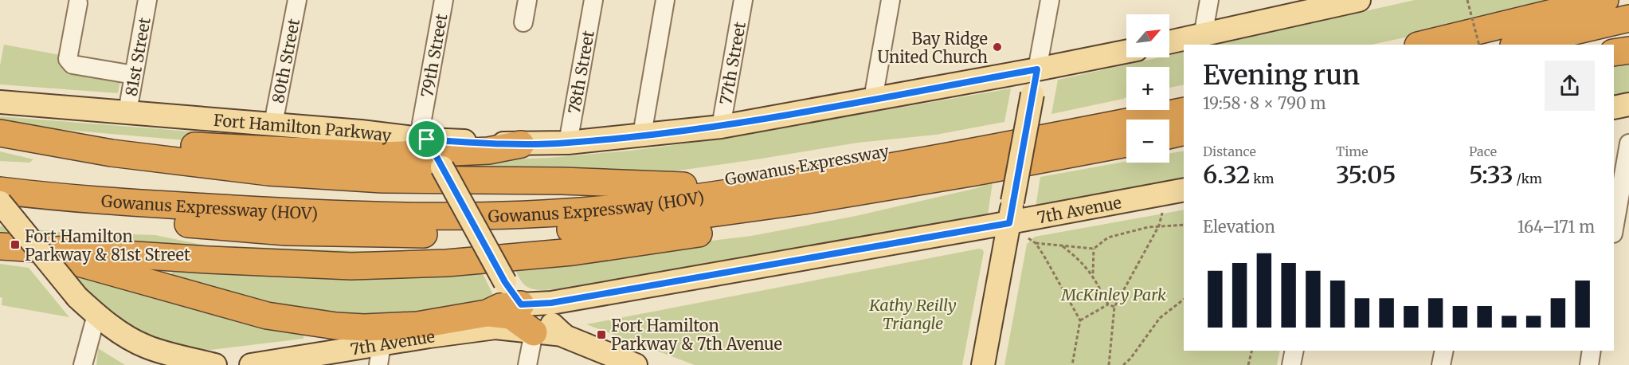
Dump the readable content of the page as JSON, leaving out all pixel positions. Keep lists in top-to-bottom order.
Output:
{
  "streets": {
    "highway": ["Gowanus Expressway", "Gowanus Expressway (HOV)"],
    "main road": ["Fort Hamilton Parkway", "7th Avenue"],
    "street": [
      "81st Street",
      "79th Street",
      "80th Street",
      "77th Street",
      "78th Street"
    ]
  },
  "crossings": [
    ["81st Street", "Fort Hamilton Parkway"],
    ["79th Street", "Fort Hamilton Parkway"],
    ["80th Street", "Fort Hamilton Parkway"]
  ],
  "parks": ["McKinley Park", "Kathy Reilly Triangle"],
  "places": {
    "other": ["Bay Ridge United Church"],
    "transit": ["Fort Hamilton Parkway & 81st Street", "Fort Hamilton Parkway & 7th Avenue"]
  },
  "north": "top right",
  "page": {
    "map_buttons": ["+", "−"],
    "heading": ["Evening run", "19:58 · 8 × 790 m"],
    "stats": [
      ["Distance", "6.32 km"],
      ["Time", "35:05"],
      ["Pace", "5:33 /km"]
    ],
    "chart": ["Elevation", "164–171 m"]
  }
}
